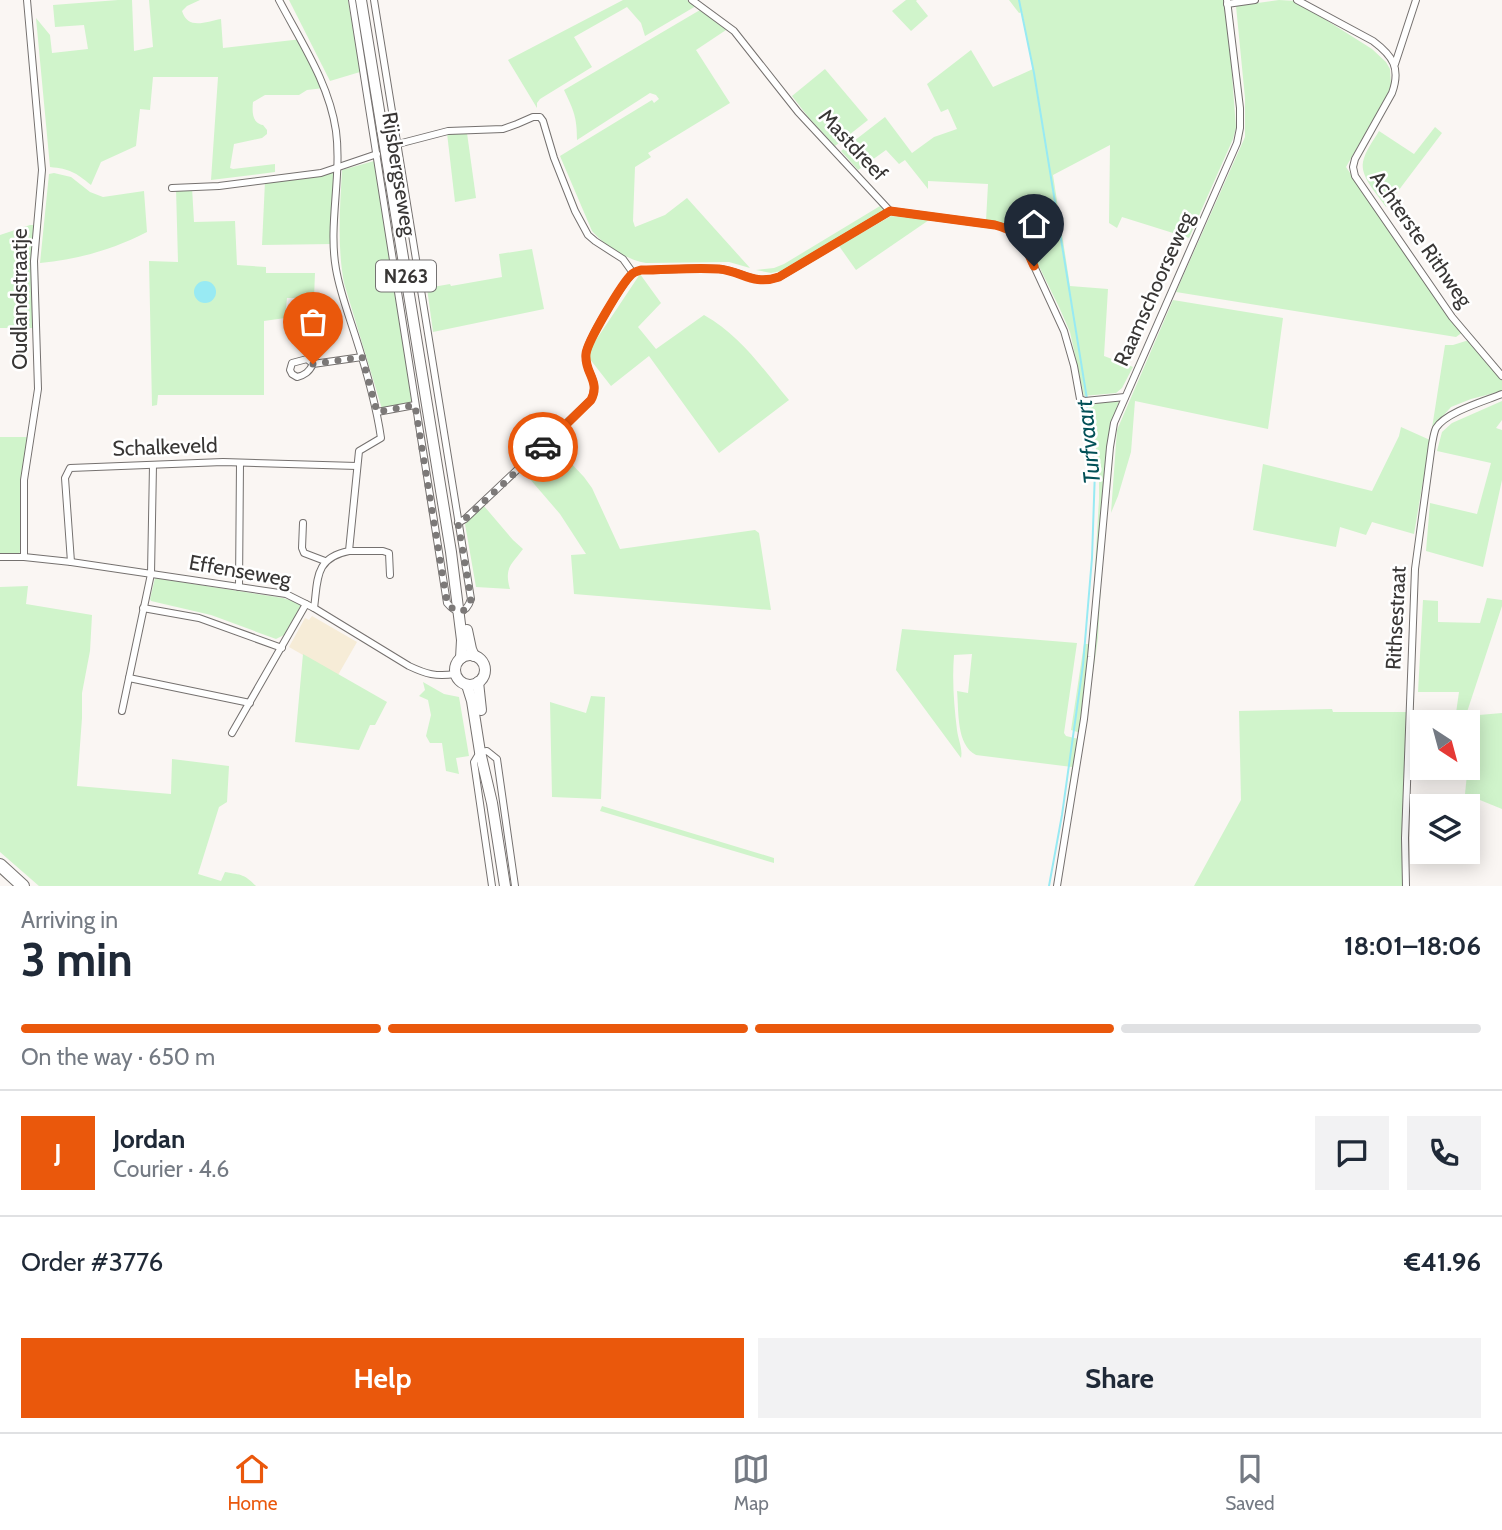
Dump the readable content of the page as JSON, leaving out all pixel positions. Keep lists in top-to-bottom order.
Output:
{
  "streets": {
    "main road": ["Rijsbergseweg", "N263"],
    "street": [
      "Mastdreef",
      "Achterste Rithweg",
      "Raamschoorseweg",
      "Oudlandstraatje",
      "Schalkeveld",
      "Effenseweg",
      "Rithsestraat"
    ]
  },
  "crossings": [
    ["Mastdreef", "Raamschoorseweg"],
    ["Rijsbergseweg", "N263"],
    ["Rijsbergseweg", "Effenseweg"],
    ["N263", "Effenseweg"],
    ["Oudlandstraatje", "Effenseweg"],
    ["Schalkeveld", "Effenseweg"]
  ],
  "water": ["Turfvaart"],
  "north": "bottom right",
  "page": {
    "heading": ["3 min", "Arriving in", "18:01–18:06"],
    "panel": [
      "Jordan",
      "Courier · 4.6",
      "Order #3776",
      "€41.96"
    ],
    "bar": "On the way · 650 m",
    "round": "J",
    "buttons": ["Help", "Share"],
    "tabs": ["Home", "Map", "Saved"]
  }
}
